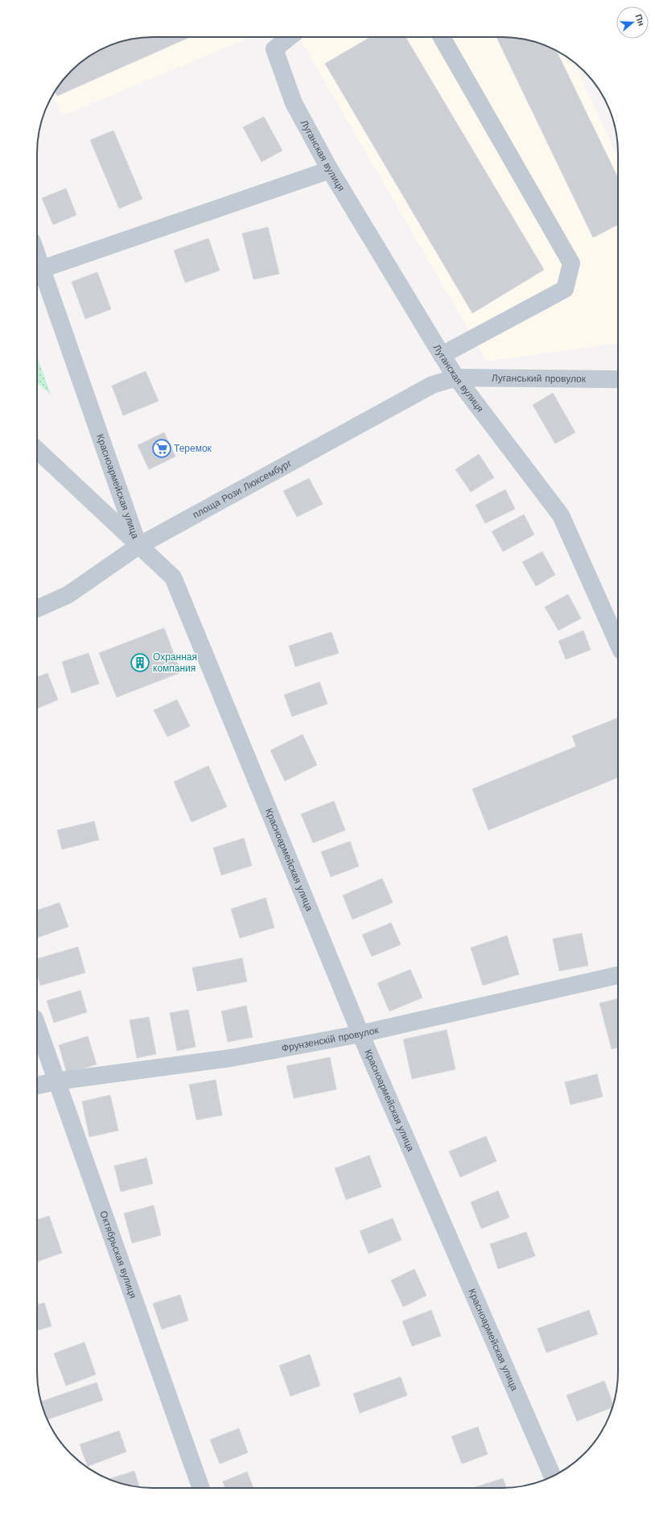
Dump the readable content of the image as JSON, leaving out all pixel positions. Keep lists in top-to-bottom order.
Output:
{
  "streets": {
    "street": [
      "Луганская вулиця",
      "Луганський провулок",
      "Красноармейская улица",
      "площа Рози Люксембург",
      "Фрунзенскій провулок",
      "Октябрьская вулиця"
    ]
  },
  "crossings": [
    ["Луганская вулиця", "Луганський провулок"],
    ["Луганская вулиця", "площа Рози Люксембург"],
    ["Луганський провулок", "площа Рози Люксембург"],
    ["Красноармейская улица", "площа Рози Люксембург"],
    ["Красноармейская улица", "Фрунзенскій провулок"],
    ["Фрунзенскій провулок", "Октябрьская вулиця"]
  ],
  "places": {
    "supermarket": ["Теремок"],
    "building": ["Охранная компания"]
  },
  "north": "right"
}
